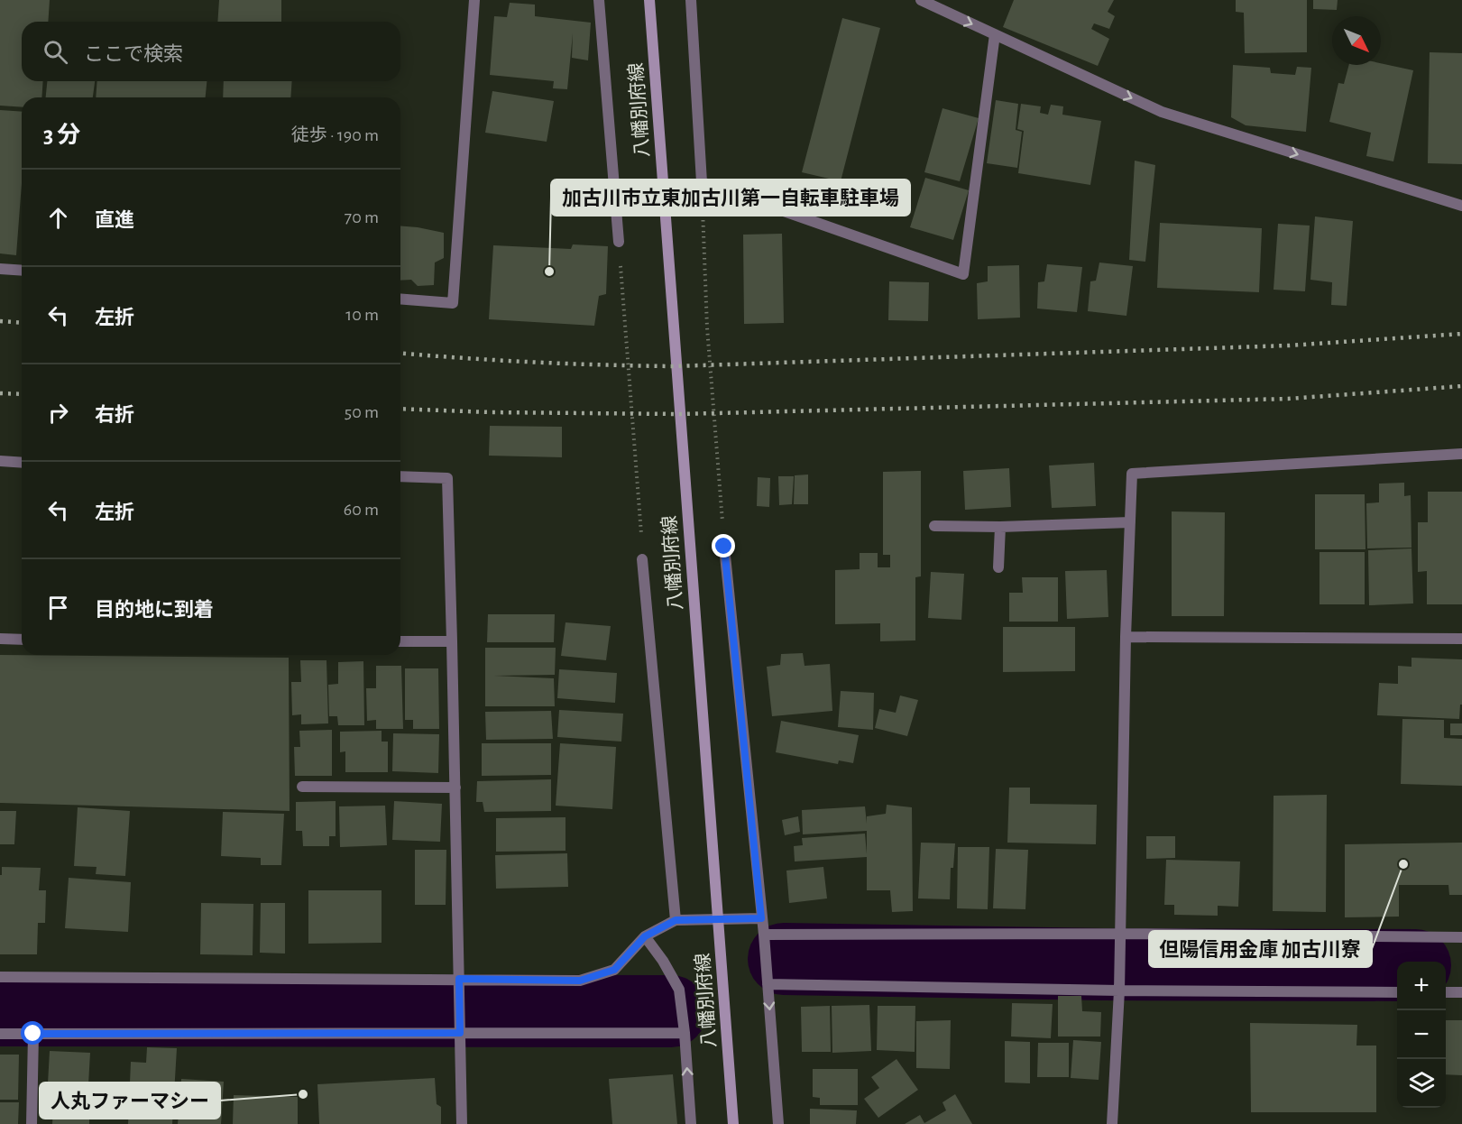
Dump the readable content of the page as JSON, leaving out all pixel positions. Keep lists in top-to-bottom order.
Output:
{
  "streets": {
    "main road": ["八幡別府線"]
  },
  "places": ["加古川市立東加古川第一自転車駐車場", "但陽信用金庫 加古川寮", "人丸ファーマシー"],
  "north": "bottom right",
  "page": {
    "search": "ここで検索",
    "heading": ["3 分", "徒歩 · 190 m"],
    "list": [
      ["直進", "70 m"],
      ["左折", "10 m"],
      ["右折", "50 m"],
      ["左折", "60 m"],
      "目的地に到着"
    ],
    "map_buttons": ["+", "−"]
  }
}
